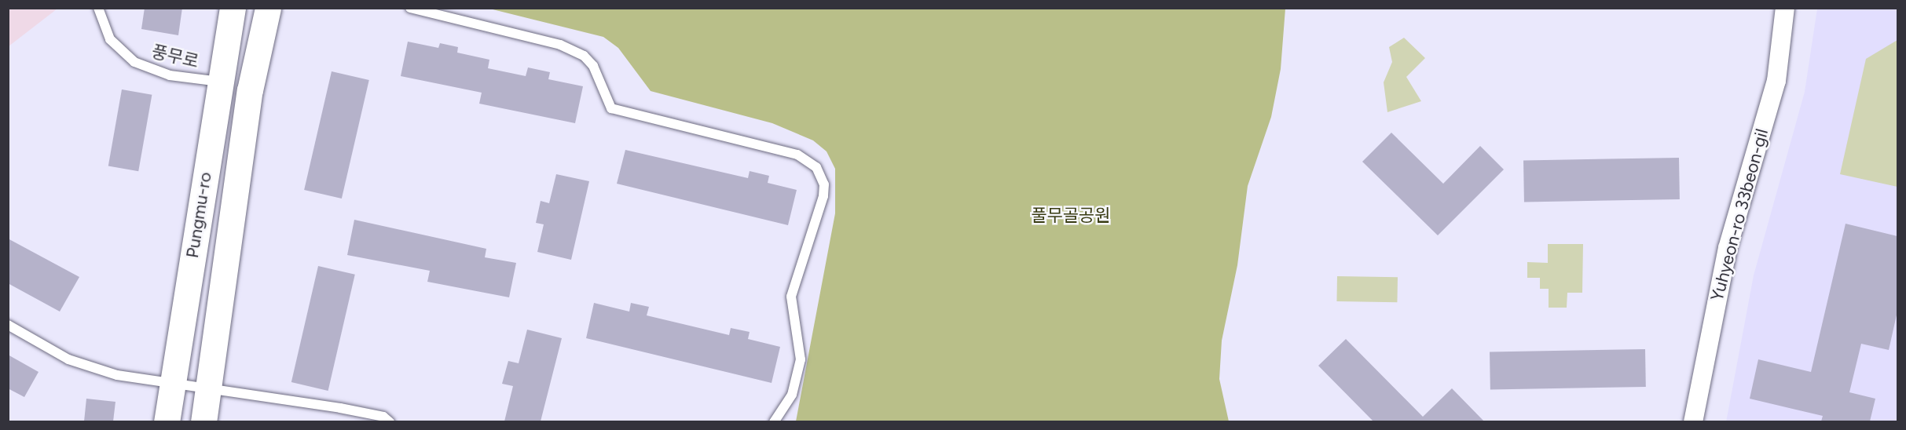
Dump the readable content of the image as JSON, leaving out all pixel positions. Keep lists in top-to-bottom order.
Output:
{
  "streets": {
    "street": ["Pungmu-ro", "Yuhyeon-ro 33beon-gil"],
    "lane": ["풍무로"]
  },
  "crossings": [
    ["풍무로", "Pungmu-ro"]
  ],
  "parks": ["풀무골공원"]
}
